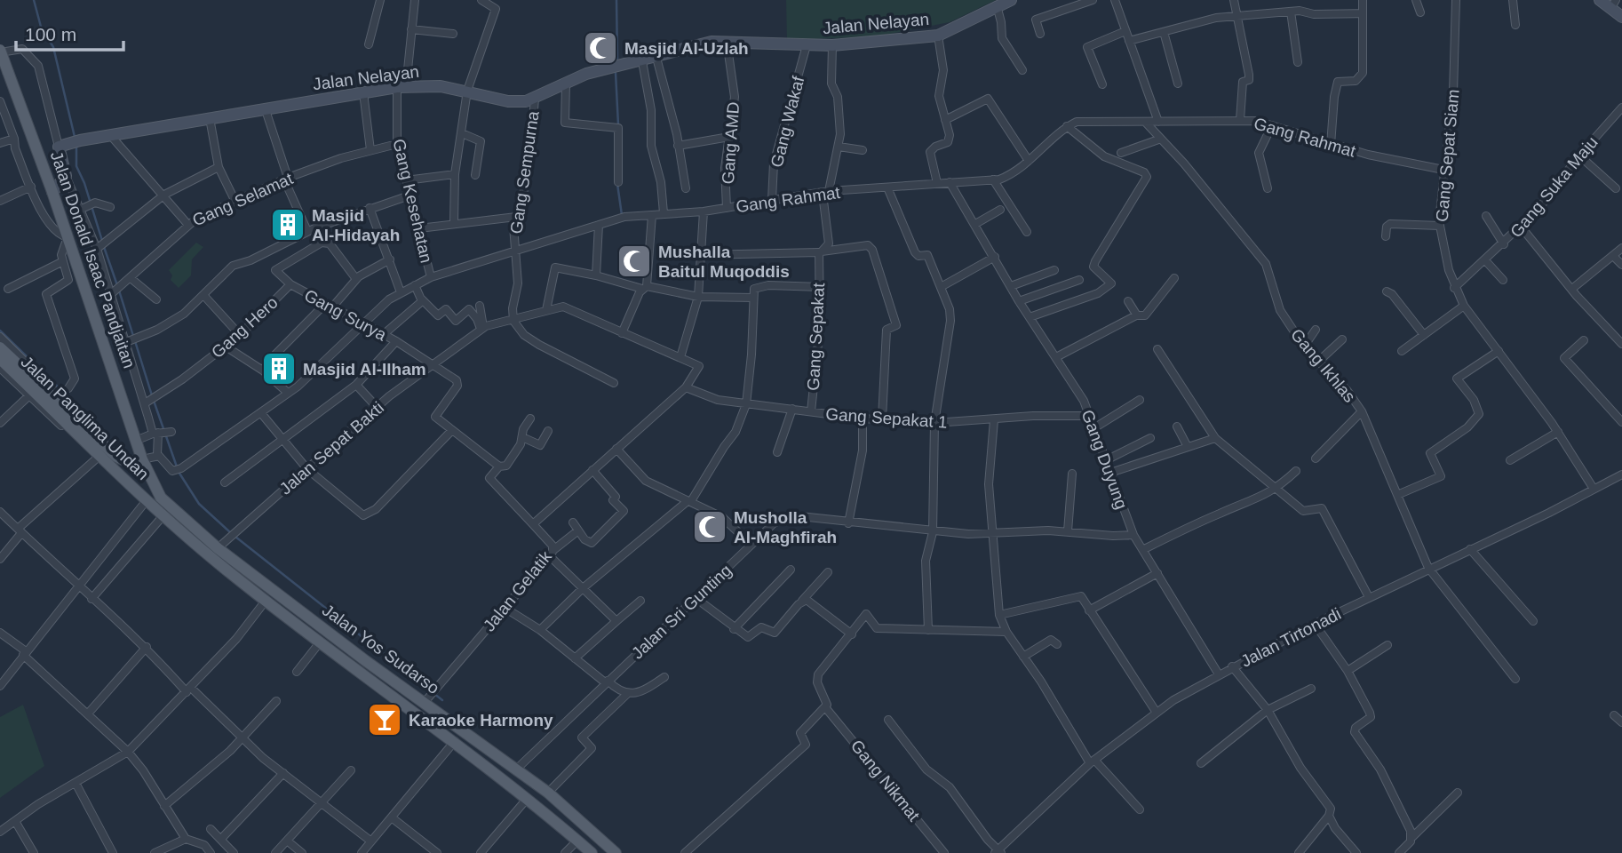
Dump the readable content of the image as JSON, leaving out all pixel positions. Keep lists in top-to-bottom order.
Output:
{
  "streets": {
    "main road": [
      "Jalan Nelayan",
      "Jalan Donald Isaac Pandjaitan",
      "Jalan Panglima Undan",
      "Jalan Yos Sudarso"
    ],
    "street": [
      "Gang Wakaf",
      "Gang Rahmat",
      "Gang AMD",
      "Gang Sepat Siam",
      "Gang Sempurna",
      "Gang Suka Maju",
      "Gang Selamat",
      "Gang Kesehatan",
      "Gang Surya",
      "Gang Hero",
      "Gang Sepakat",
      "Gang Ikhlas",
      "Gang Sepakat 1",
      "Jalan Sepat Bakti",
      "Gang Duyung",
      "Jalan Gelatik",
      "Jalan Sri Gunting",
      "Jalan Tirtonadi",
      "Gang Nikmat"
    ]
  },
  "crossings": [
    ["Jalan Nelayan", "Gang Wakaf"],
    ["Jalan Nelayan", "Gang AMD"],
    ["Jalan Nelayan", "Gang Sempurna"],
    ["Jalan Nelayan", "Gang Kesehatan"],
    ["Jalan Nelayan", "Gang Sepakat"],
    ["Gang Wakaf", "Gang Rahmat"],
    ["Gang Rahmat", "Gang AMD"],
    ["Gang Rahmat", "Gang Sepat Siam"],
    ["Gang Rahmat", "Gang Sempurna"],
    ["Gang Rahmat", "Gang Kesehatan"],
    ["Gang Rahmat", "Gang Surya"],
    ["Gang Rahmat", "Gang Sepakat"],
    ["Gang Rahmat", "Gang Ikhlas"],
    ["Gang Rahmat", "Gang Duyung"],
    ["Gang Sepat Siam", "Gang Suka Maju"],
    ["Gang Sepat Siam", "Jalan Tirtonadi"],
    ["Gang Sempurna", "Jalan Sepat Bakti"],
    ["Gang Selamat", "Gang Kesehatan"],
    ["Jalan Donald Isaac Pandjaitan", "Jalan Panglima Undan"],
    ["Jalan Donald Isaac Pandjaitan", "Jalan Yos Sudarso"],
    ["Gang Surya", "Gang Hero"],
    ["Gang Surya", "Jalan Sepat Bakti"],
    ["Gang Sepakat", "Gang Sepakat 1"],
    ["Gang Ikhlas", "Jalan Tirtonadi"],
    ["Jalan Panglima Undan", "Jalan Yos Sudarso"],
    ["Gang Sepakat 1", "Gang Duyung"],
    ["Gang Sepakat 1", "Jalan Gelatik"],
    ["Jalan Sepat Bakti", "Jalan Yos Sudarso"],
    ["Gang Duyung", "Jalan Sri Gunting"],
    ["Gang Duyung", "Jalan Tirtonadi"],
    ["Jalan Gelatik", "Jalan Yos Sudarso"],
    ["Jalan Sri Gunting", "Jalan Yos Sudarso"]
  ],
  "places": {
    "mosque": ["Masjid Al-Uzlah", "Mushalla Baitul Muqoddis", "Musholla Al-Maghfirah"],
    "building": ["Masjid Al-Hidayah", "Masjid Al-Ilham"],
    "bar": ["Karaoke Harmony"]
  },
  "scale_bar": "100 m"
}
